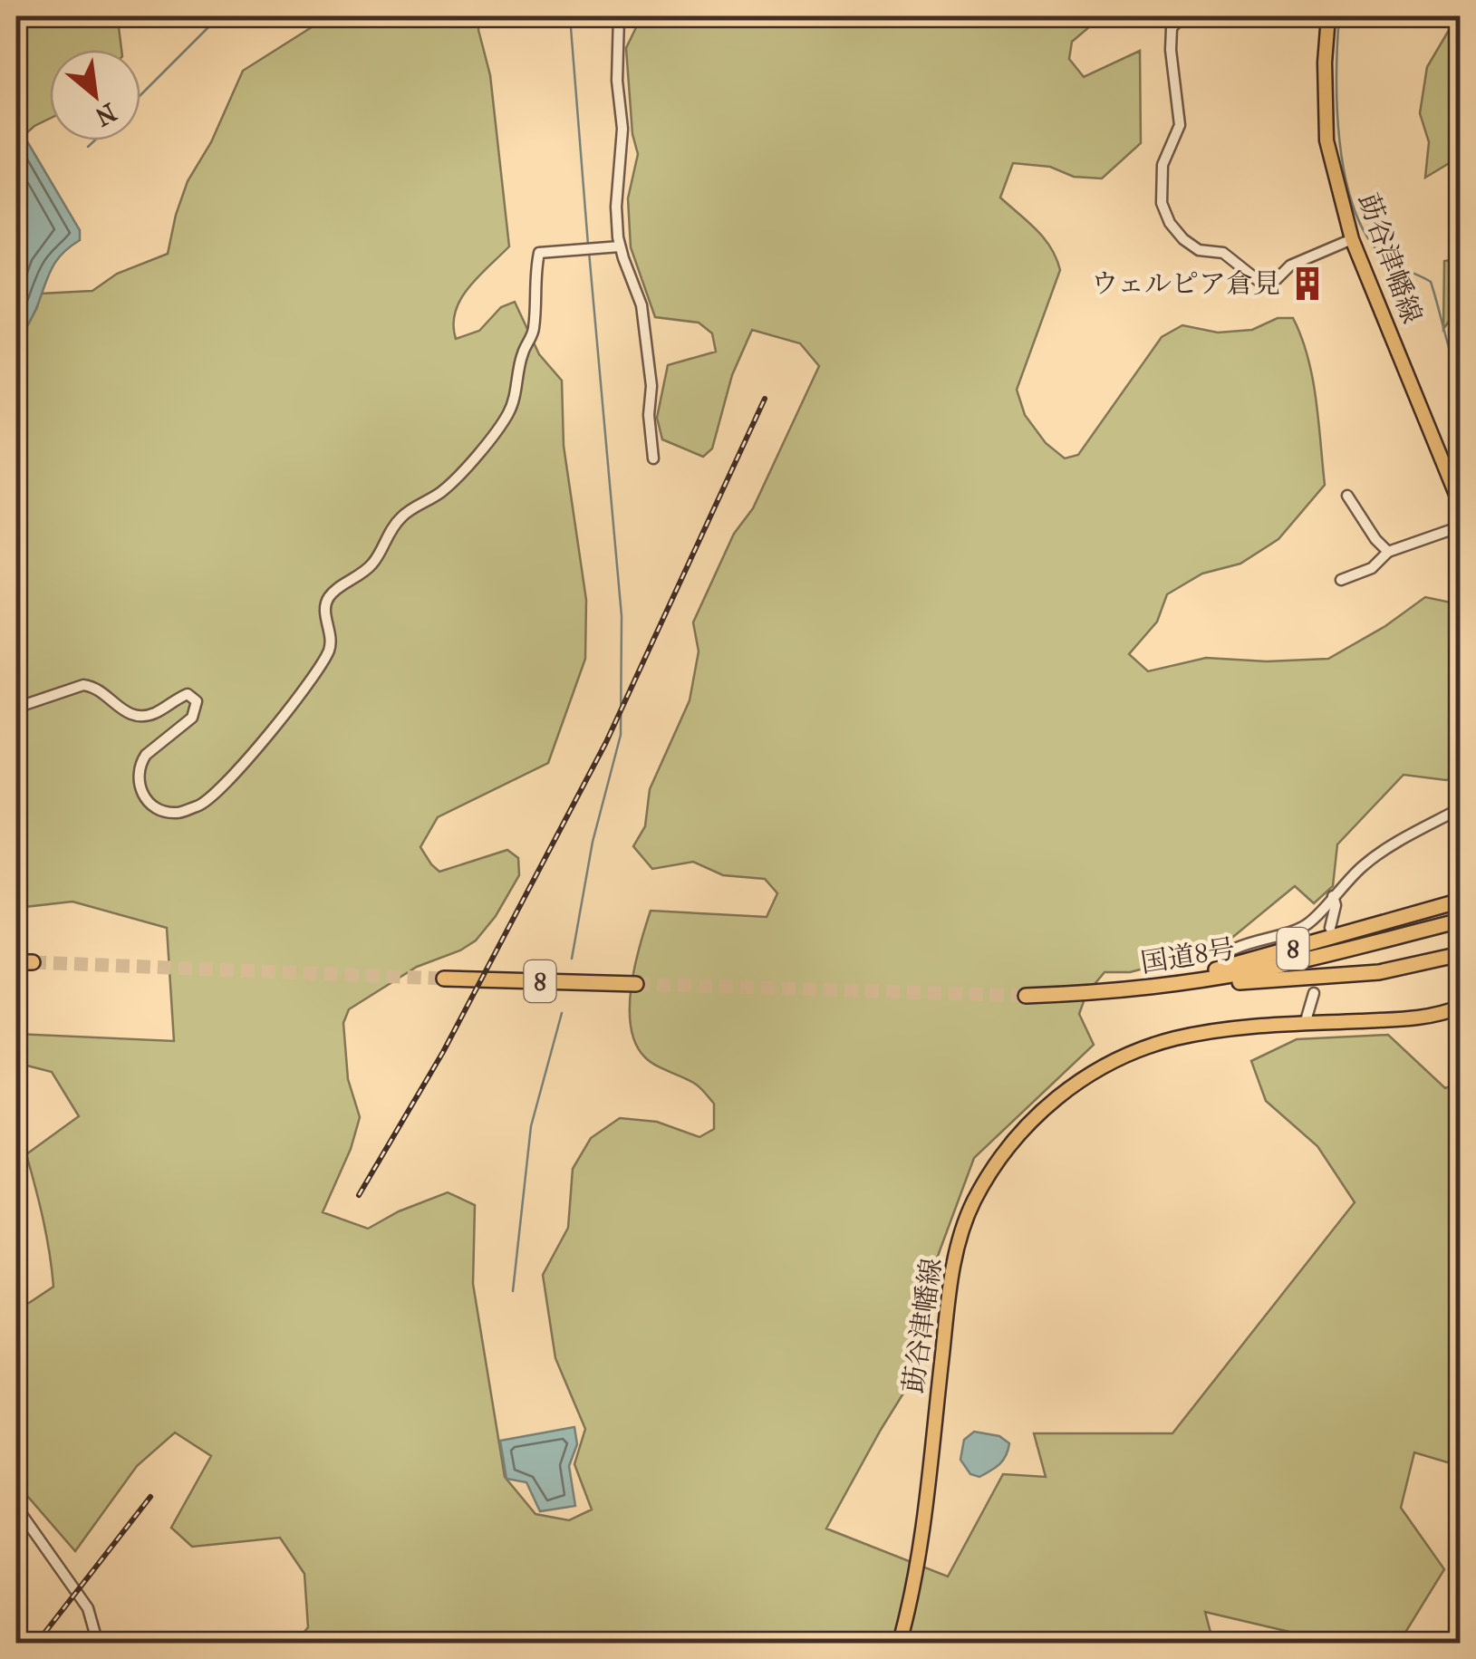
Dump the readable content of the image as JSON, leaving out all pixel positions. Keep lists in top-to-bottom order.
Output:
{
  "streets": {
    "highway": ["8", "国道8号"],
    "main road": ["莇谷津幡線"]
  },
  "crossings": [
    ["8", "国道8号"]
  ],
  "places": {
    "building": ["ウェルピア倉見"]
  },
  "north": "bottom right"
}
